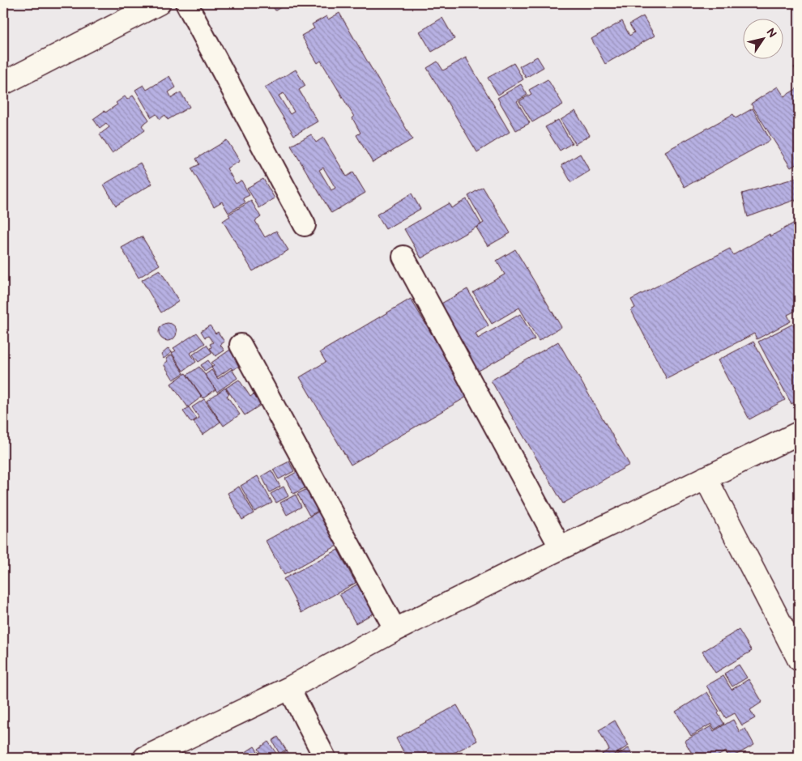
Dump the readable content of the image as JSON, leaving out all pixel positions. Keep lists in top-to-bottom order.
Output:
{
  "north": "top right"
}
